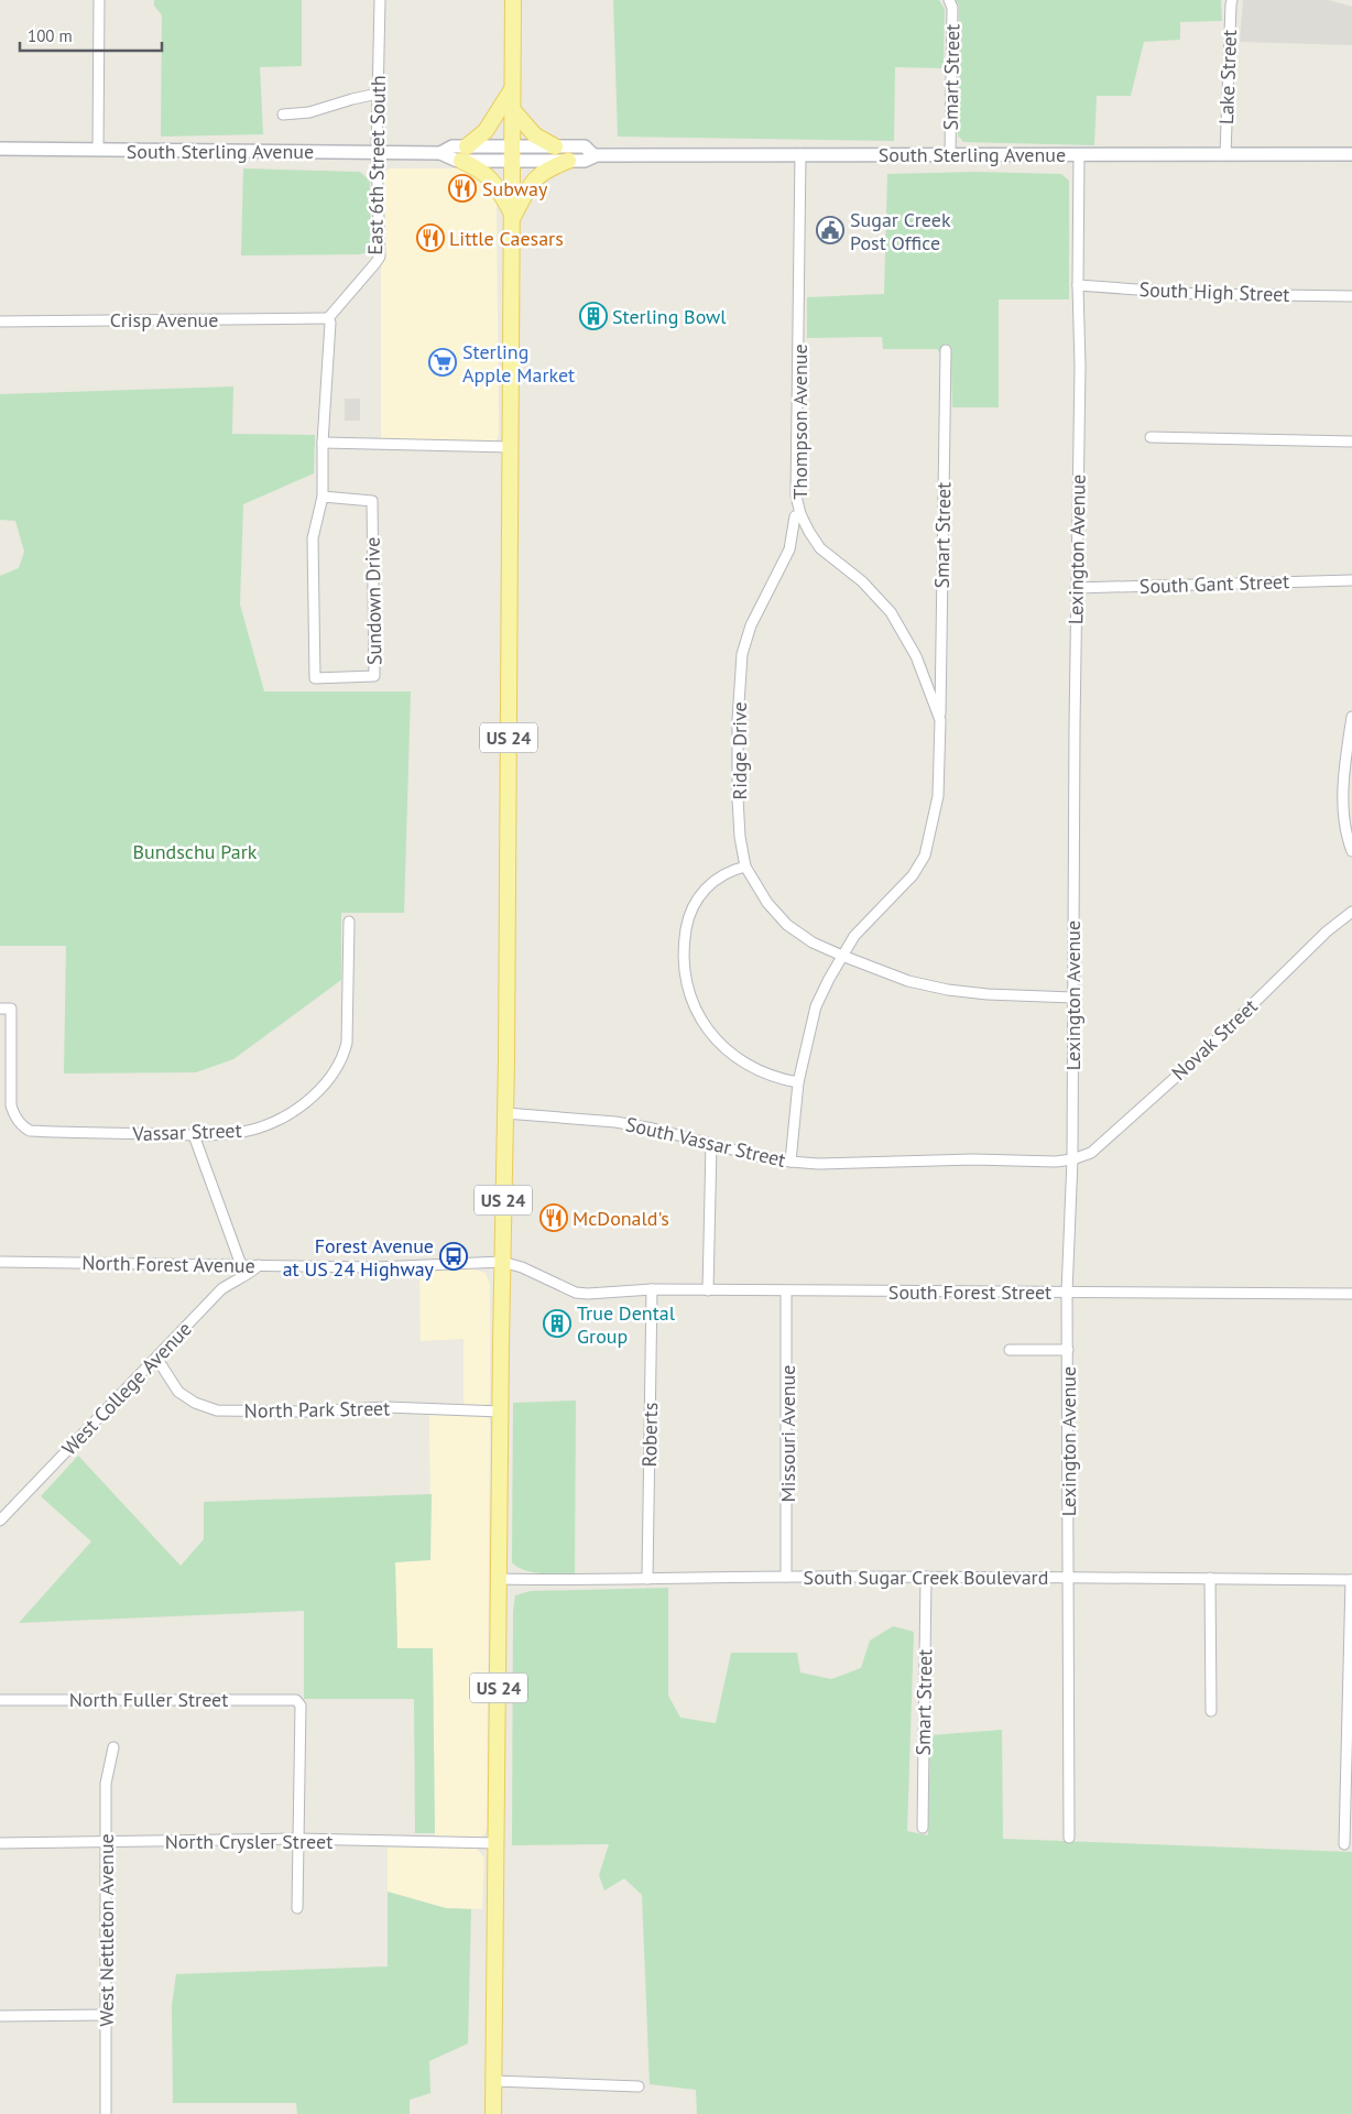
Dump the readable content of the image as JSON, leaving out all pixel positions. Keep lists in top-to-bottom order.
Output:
{
  "streets": {
    "main road": ["South Sterling Avenue", "US 24"],
    "street": [
      "Smart Street",
      "Lake Street",
      "East 6th Street South",
      "South High Street",
      "Crisp Avenue",
      "Thompson Avenue",
      "Lexington Avenue",
      "South Gant Street",
      "Sundown Drive",
      "Ridge Drive",
      "Novak Street",
      "Vassar Street",
      "South Vassar Street",
      "North Forest Avenue",
      "South Forest Street",
      "West College Avenue",
      "North Park Street",
      "Missouri Avenue",
      "Roberts",
      "South Sugar Creek Boulevard",
      "North Fuller Street",
      "North Crysler Street",
      "West Nettleton Avenue"
    ]
  },
  "crossings": [
    ["Smart Street", "South Sterling Avenue"],
    ["Smart Street", "Thompson Avenue"],
    ["Smart Street", "South Sugar Creek Boulevard"],
    ["Lake Street", "South Sterling Avenue"],
    ["South Sterling Avenue", "East 6th Street South"],
    ["South Sterling Avenue", "Thompson Avenue"],
    ["South Sterling Avenue", "Lexington Avenue"],
    ["South Sterling Avenue", "US 24"],
    ["East 6th Street South", "Crisp Avenue"],
    ["South High Street", "Lexington Avenue"],
    ["Thompson Avenue", "Ridge Drive"],
    ["Thompson Avenue", "South Vassar Street"],
    ["Lexington Avenue", "South Gant Street"],
    ["Lexington Avenue", "Ridge Drive"],
    ["Lexington Avenue", "Novak Street"],
    ["Lexington Avenue", "South Vassar Street"],
    ["Lexington Avenue", "South Forest Street"],
    ["Lexington Avenue", "South Sugar Creek Boulevard"],
    ["US 24", "South Vassar Street"],
    ["US 24", "North Forest Avenue"],
    ["US 24", "South Forest Street"],
    ["US 24", "North Park Street"],
    ["US 24", "South Sugar Creek Boulevard"],
    ["US 24", "North Crysler Street"],
    ["Novak Street", "South Vassar Street"],
    ["North Forest Avenue", "South Forest Street"],
    ["North Forest Avenue", "West College Avenue"],
    ["South Forest Street", "Missouri Avenue"],
    ["South Forest Street", "Roberts"],
    ["West College Avenue", "North Park Street"],
    ["Missouri Avenue", "South Sugar Creek Boulevard"],
    ["Roberts", "South Sugar Creek Boulevard"],
    ["North Fuller Street", "North Crysler Street"],
    ["North Crysler Street", "West Nettleton Avenue"]
  ],
  "parks": ["Bundschu Park"],
  "places": {
    "restaurant": ["Subway", "Little Caesars", "McDonald's"],
    "public building": ["Sugar Creek Post Office"],
    "building": ["Sterling Bowl", "True Dental Group"],
    "supermarket": ["Sterling Apple Market"],
    "bus stop": ["Forest Avenue at US 24 Highway"]
  },
  "scale_bar": "100 m"
}
